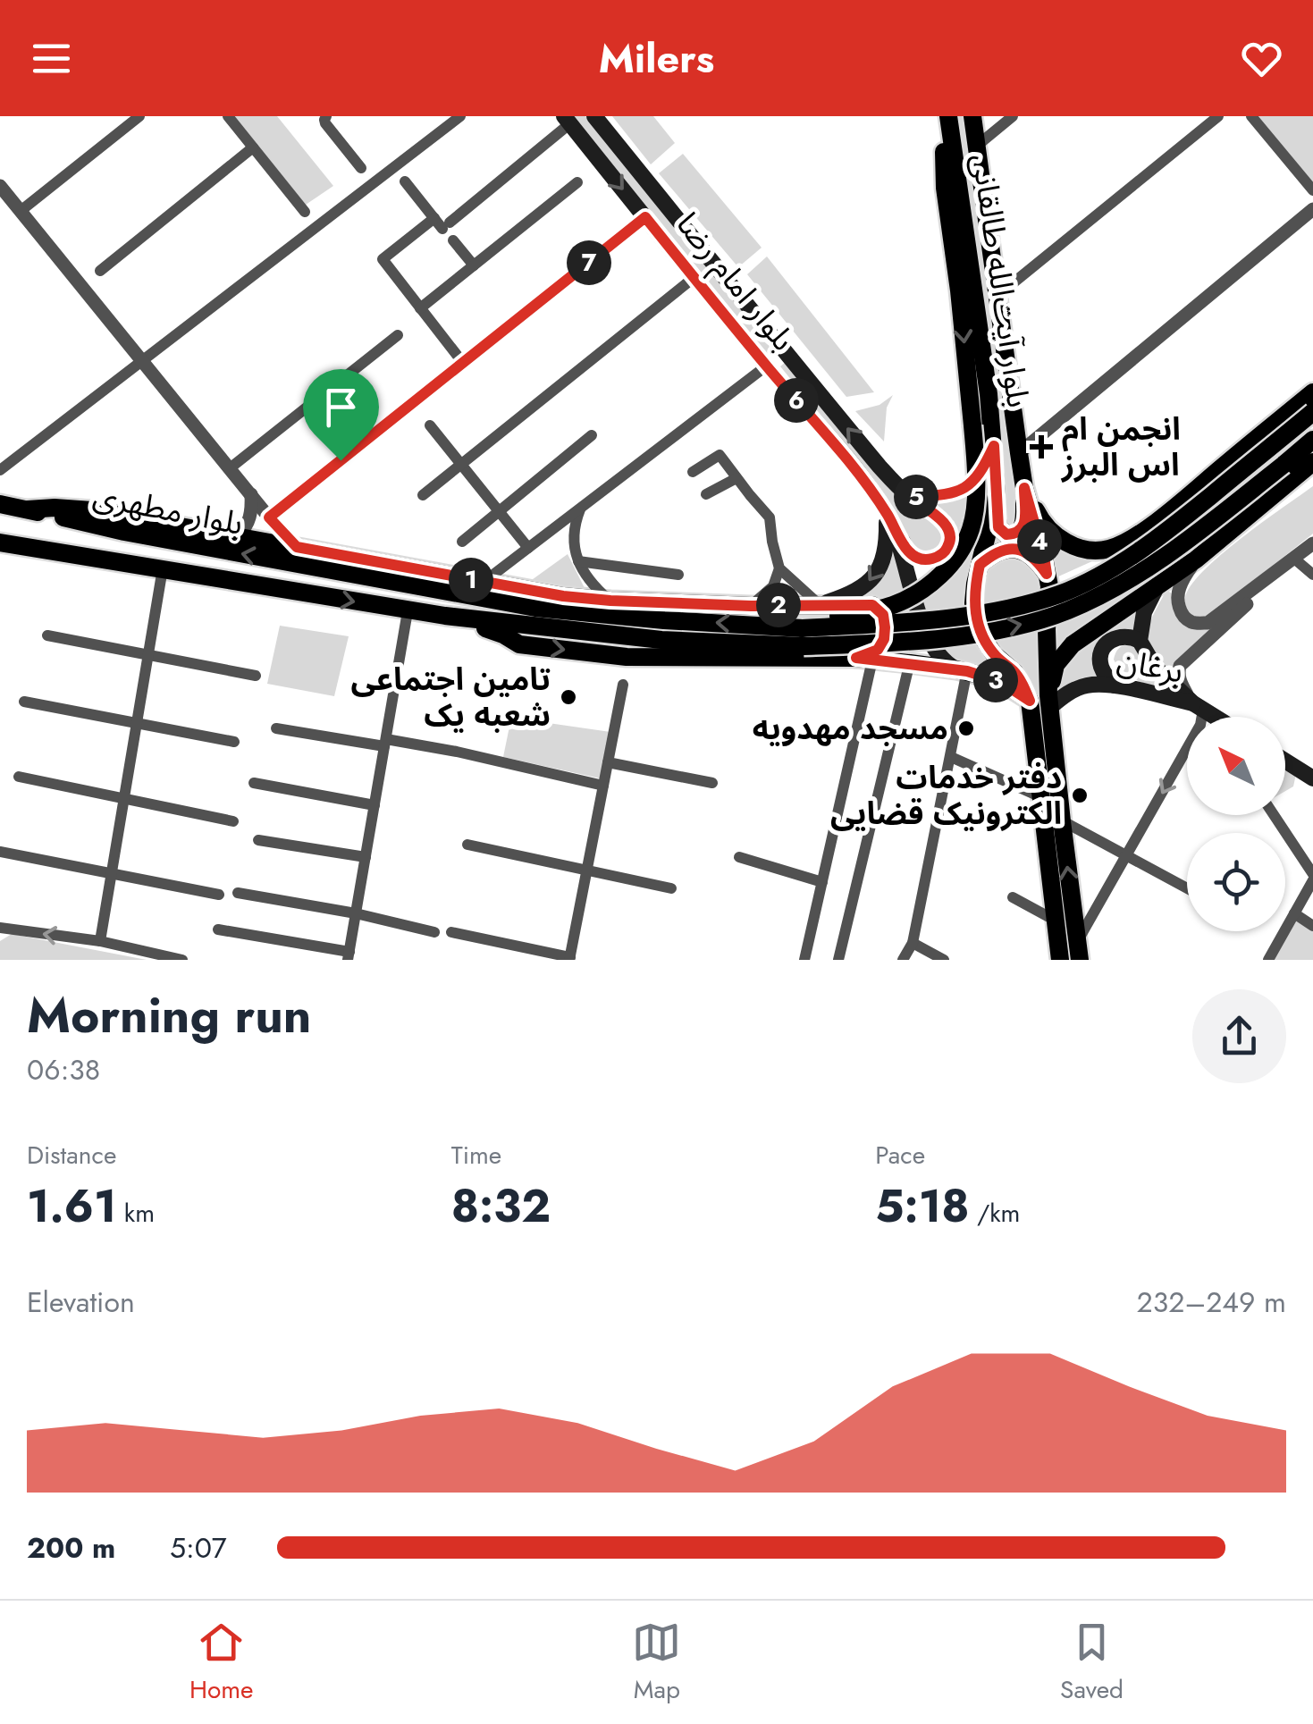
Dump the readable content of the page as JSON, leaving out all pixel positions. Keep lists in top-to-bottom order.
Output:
{
  "streets": {
    "main road": [
      "بلوار آیت‌الله طالقانی",
      "بلوار امام رضا",
      "بلوار مطهری",
      "برغان"
    ]
  },
  "crossings": [
    ["بلوار آیت‌الله طالقانی", "برغان"]
  ],
  "places": {
    "health": ["انجمن ام اس البرز"],
    "other": ["تامین اجتماعی شعبه یک", "مسجد مهدویه", "دفتر خدمات الکترونیک قضایی"]
  },
  "north": "top left",
  "page": {
    "header": "Milers",
    "pins": [
      "7",
      "6",
      "5",
      "4",
      "1",
      "2",
      "3"
    ],
    "heading": ["Morning run", "06:38"],
    "stats": [
      ["Distance", "1.61 km"],
      ["Time", "8:32"],
      ["Pace", "5:18 /km"]
    ],
    "chart": ["Elevation", "232–249 m"],
    "list": [
      {
        "name": "200 m",
        "note": "5:07"
      }
    ],
    "tabs": ["Home", "Map", "Saved"]
  }
}
